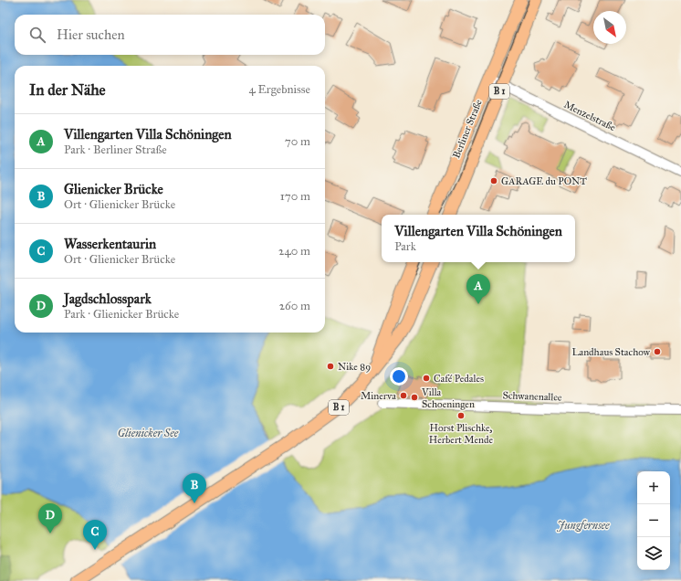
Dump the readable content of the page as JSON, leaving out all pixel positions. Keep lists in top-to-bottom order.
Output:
{
  "streets": {
    "main road": ["B 1", "Berliner Straße"],
    "street": ["Menzelstraße", "Schwanenallee"]
  },
  "crossings": [
    ["Menzelstraße", "Berliner Straße"]
  ],
  "water": ["Glienicker See", "Jungfernsee"],
  "places": [
    "GARAGE du PONT",
    "Landhaus Stachow",
    "Nike 89",
    "Café Pedales",
    "Minerva",
    "Villa Schoeningen",
    "Horst Plischke, Herbert Mende"
  ],
  "north": "bottom right",
  "page": {
    "search": "Hier suchen",
    "heading": ["In der Nähe", "4 Ergebnisse"],
    "list": [
      {
        "mark": "A",
        "name": "Villengarten Villa Schöningen",
        "note": "Park · Berliner Straße",
        "value": "70 m"
      },
      {
        "mark": "B",
        "name": "Glienicker Brücke",
        "note": "Ort · Glienicker Brücke",
        "value": "170 m"
      },
      {
        "mark": "C",
        "name": "Wasserkentaurin",
        "note": "Ort · Glienicker Brücke",
        "value": "240 m"
      },
      {
        "mark": "D",
        "name": "Jagdschlosspark",
        "note": "Park · Glienicker Brücke",
        "value": "260 m"
      }
    ],
    "popup": ["Villengarten Villa Schöningen", "Park"],
    "pins": [
      "A",
      "B",
      "D",
      "C"
    ],
    "map_buttons": ["+", "−"]
  }
}
